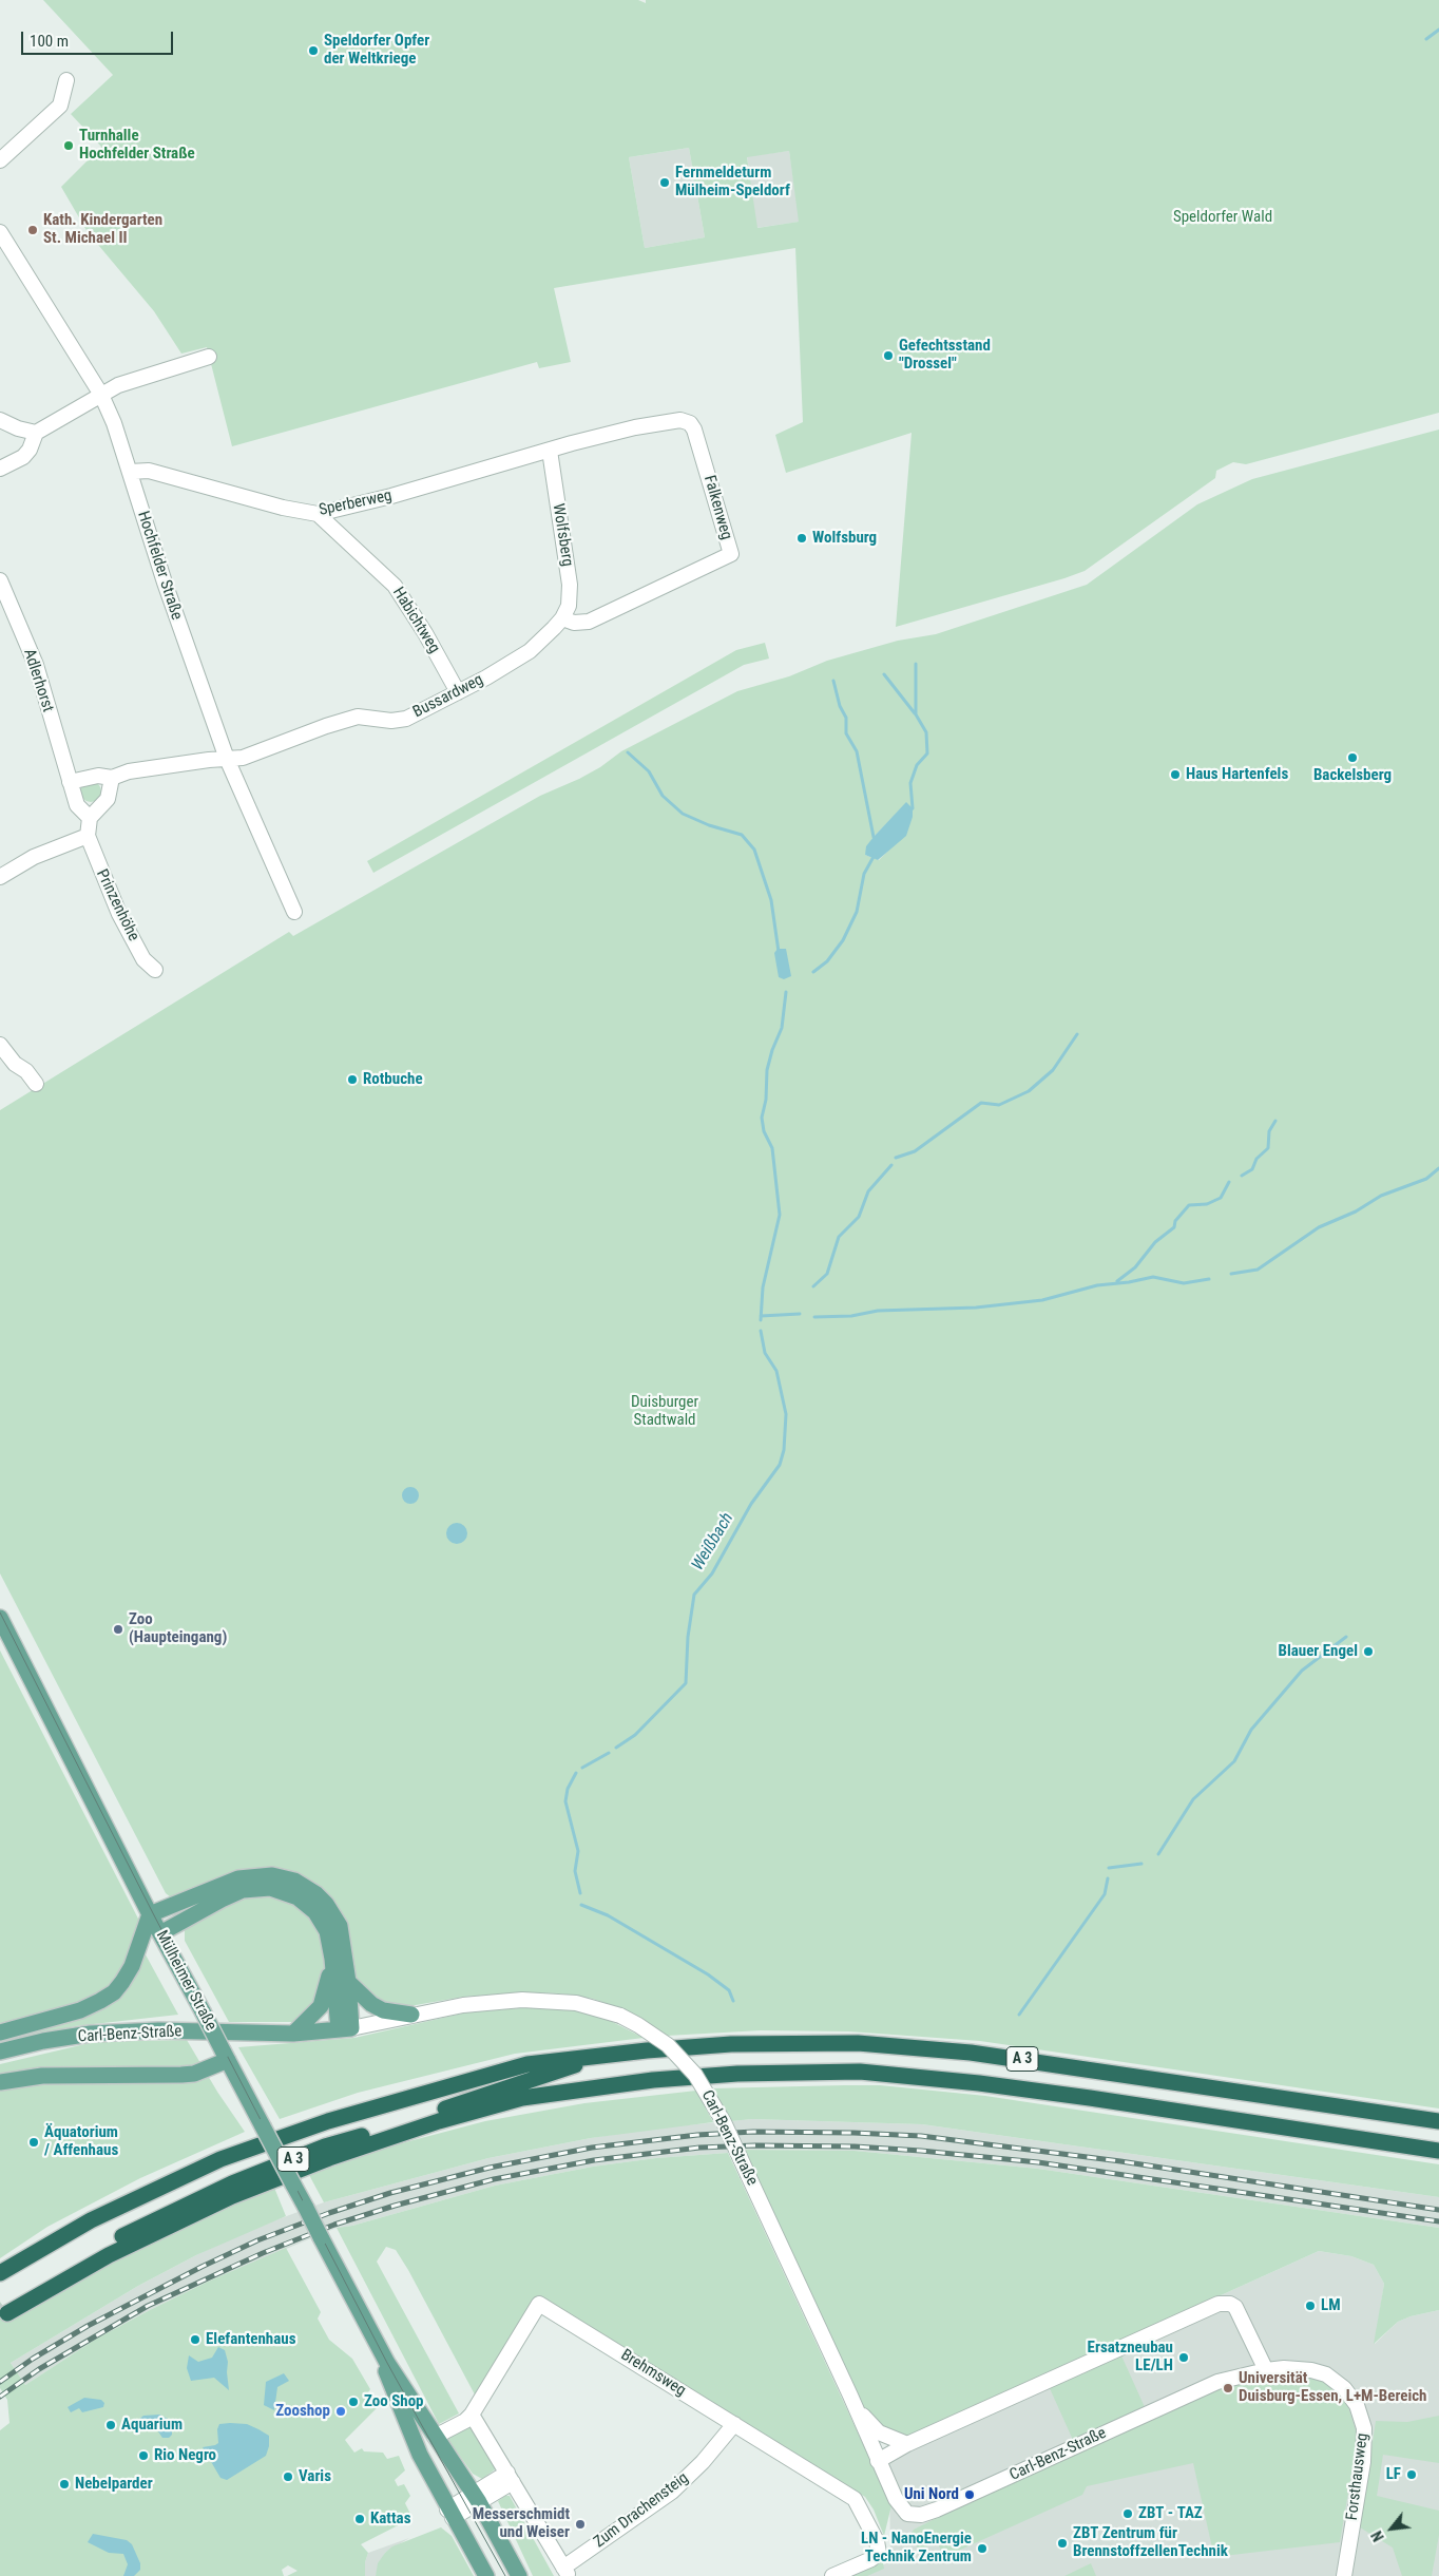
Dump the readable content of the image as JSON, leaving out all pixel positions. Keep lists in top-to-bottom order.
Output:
{
  "streets": {
    "highway": ["A 3"],
    "main road": ["Mülheimer Straße", "Carl-Benz-Straße"],
    "street": [
      "Sperberweg",
      "Falkenweg",
      "Wolfsberg",
      "Hochfelder Straße",
      "Habichtweg",
      "Adlerhorst",
      "Bussardweg",
      "Prinzenhöhe",
      "Brehmsweg",
      "Forsthausweg",
      "Zum Drachensteig"
    ]
  },
  "crossings": [
    ["Sperberweg", "Falkenweg"],
    ["Sperberweg", "Wolfsberg"],
    ["Sperberweg", "Hochfelder Straße"],
    ["Sperberweg", "Habichtweg"],
    ["Falkenweg", "Wolfsberg"],
    ["Falkenweg", "Bussardweg"],
    ["Wolfsberg", "Bussardweg"],
    ["Hochfelder Straße", "Bussardweg"],
    ["Habichtweg", "Bussardweg"],
    ["Mülheimer Straße", "Carl-Benz-Straße"],
    ["Mülheimer Straße", "Brehmsweg"],
    ["Carl-Benz-Straße", "Forsthausweg"],
    ["Brehmsweg", "Zum Drachensteig"]
  ],
  "water": ["Weißbach"],
  "parks": ["Speldorfer Wald", "Duisburger Stadtwald"],
  "places": [
    "Speldorfer Opfer der Weltkriege",
    "Turnhalle Hochfelder Straße",
    "Fernmeldeturm Mülheim-Speldorf",
    "Kath. Kindergarten St. Michael II",
    "Gefechtsstand \"Drossel\"",
    "Wolfsburg",
    "Backelsberg",
    "Haus Hartenfels",
    "Rotbuche",
    "Zoo (Haupteingang)",
    "Blauer Engel",
    "Äquatorium / Affenhaus",
    "LM",
    "Elefantenhaus",
    "Ersatzneubau LE/LH",
    "Universität Duisburg-Essen, L+M-Bereich",
    "Zoo Shop",
    "Zooshop",
    "Aquarium",
    "Rio Negro",
    "LF",
    "Varis",
    "Nebelparder",
    "Uni Nord",
    "ZBT - TAZ",
    "Kattas",
    "Messerschmidt und Weiser",
    "ZBT Zentrum für BrennstoffzellenTechnik",
    "LN - NanoEnergie Technik Zentrum"
  ],
  "scale_bar": "100 m",
  "north": "bottom left"
}
